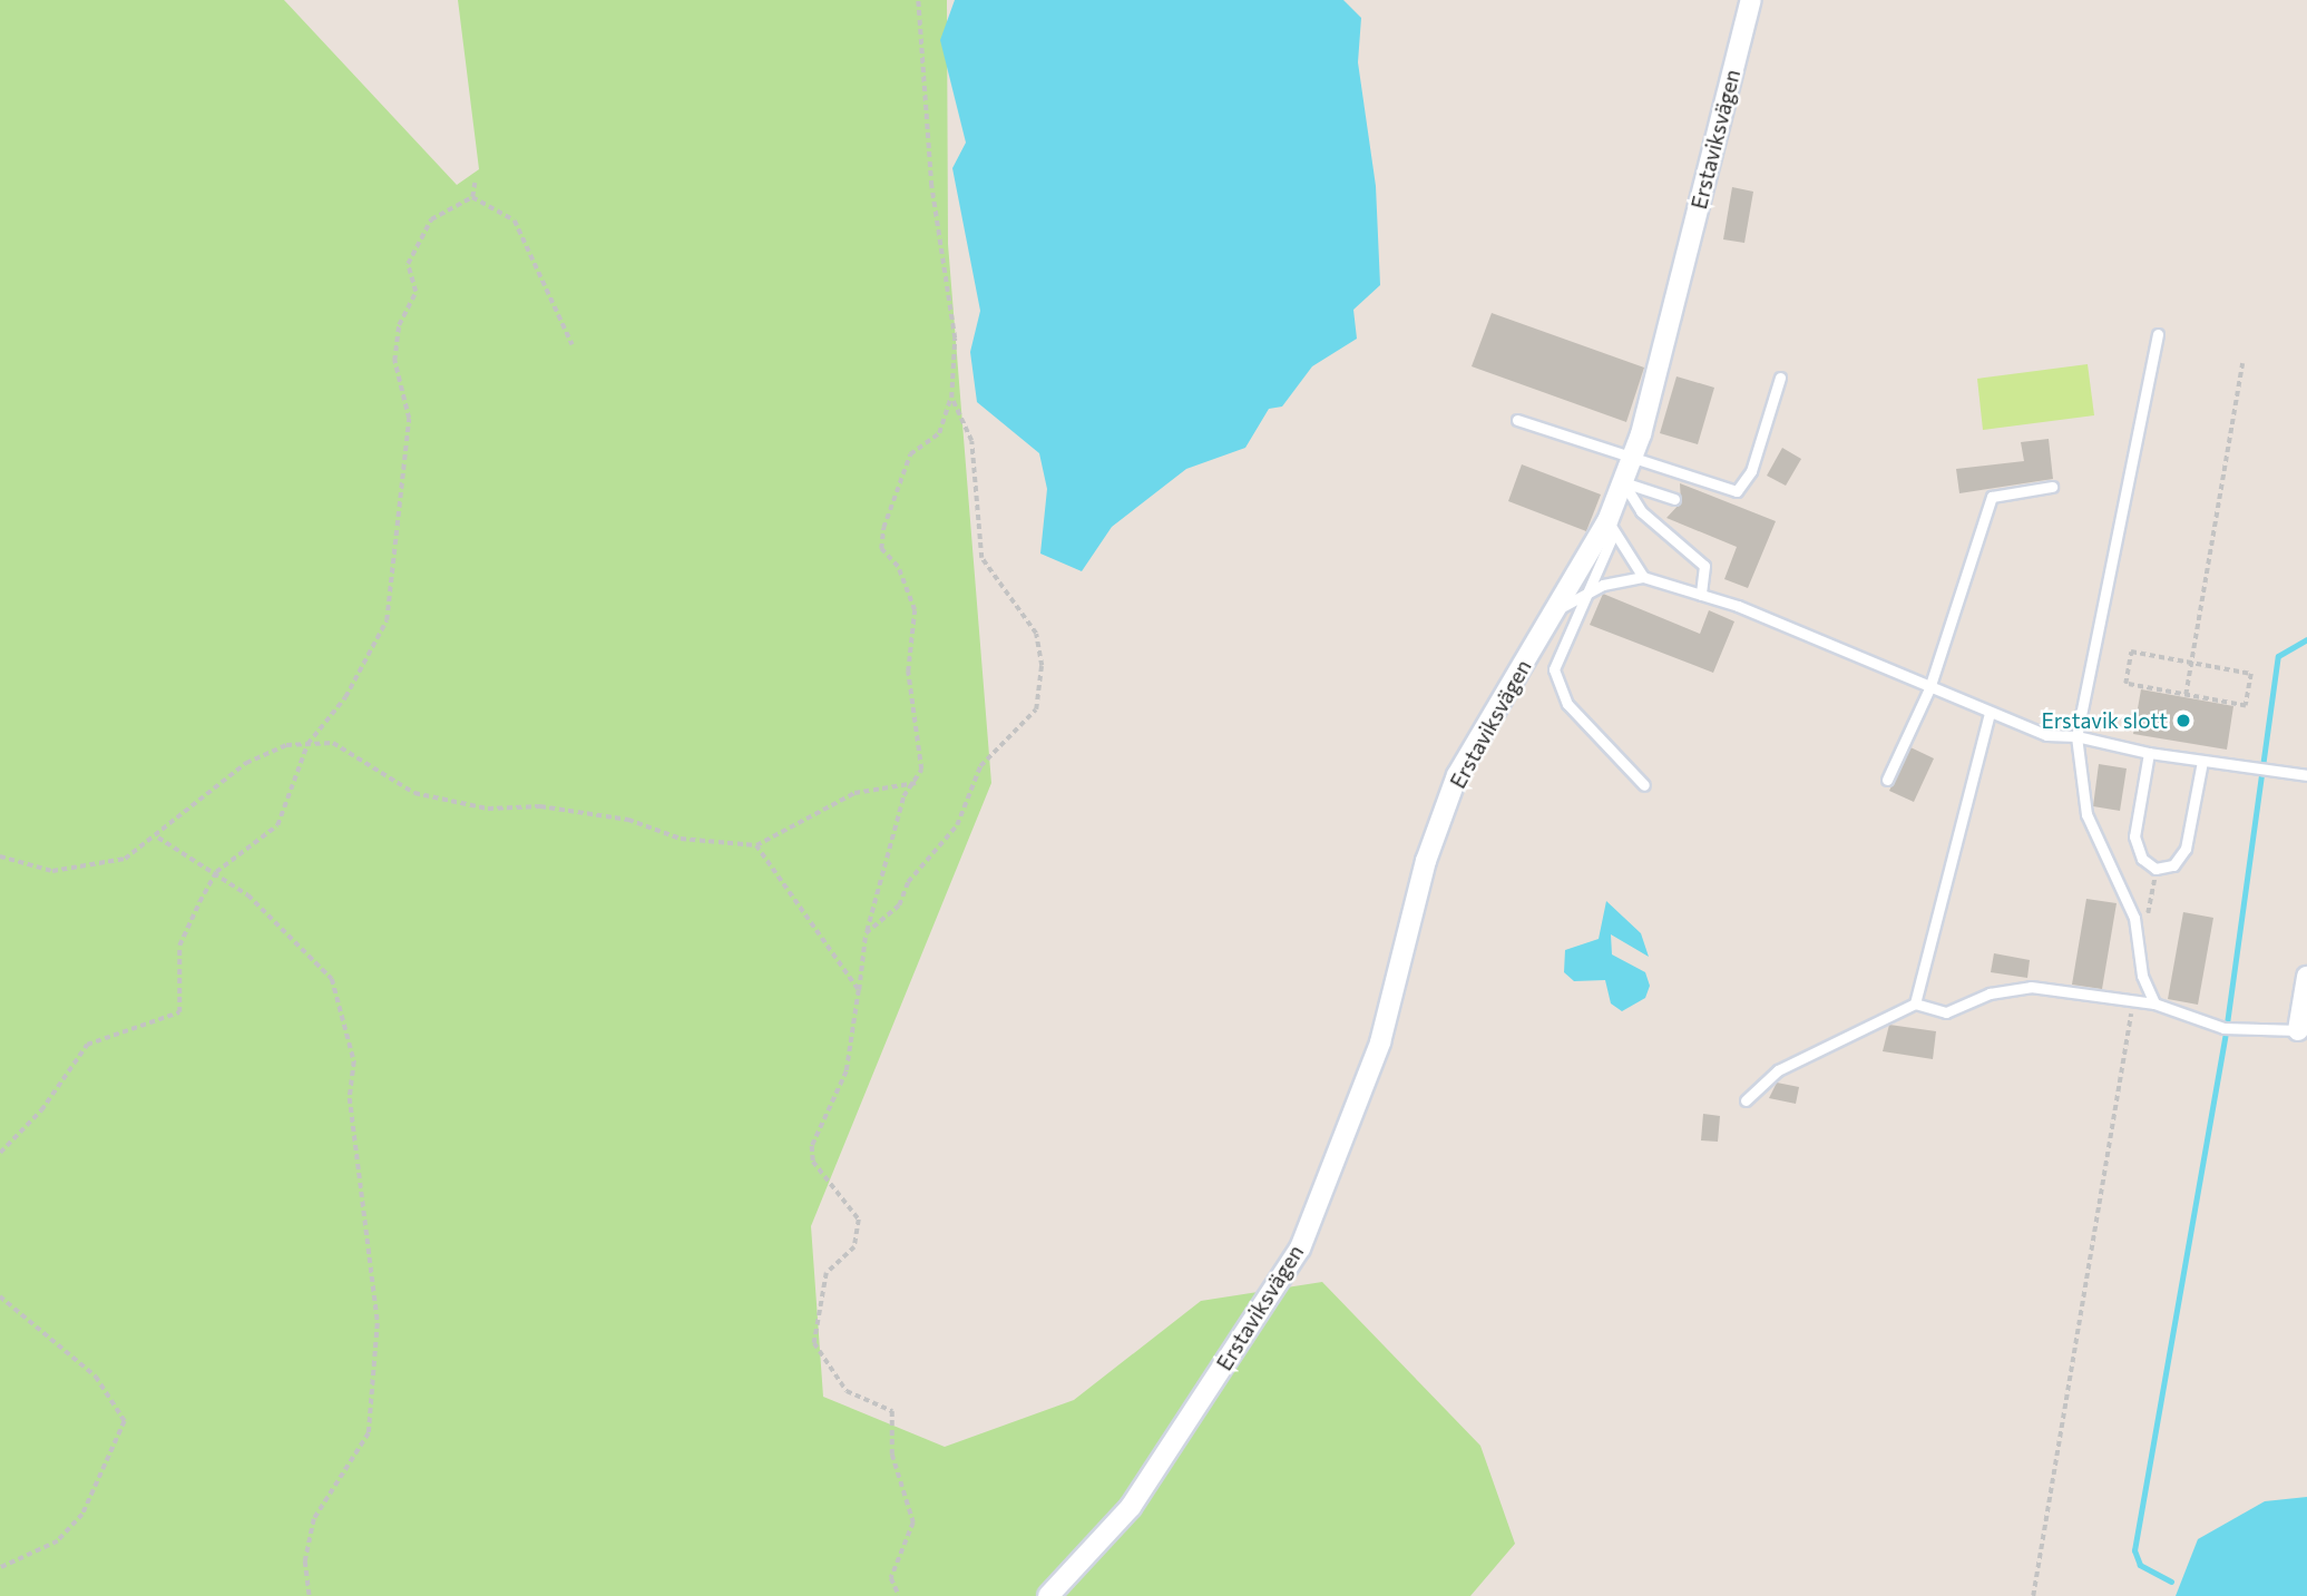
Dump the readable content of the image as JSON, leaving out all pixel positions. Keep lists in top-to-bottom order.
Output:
{
  "streets": {
    "street": ["Erstaviksvägen"]
  },
  "places": ["Erstavik slott"]
}
